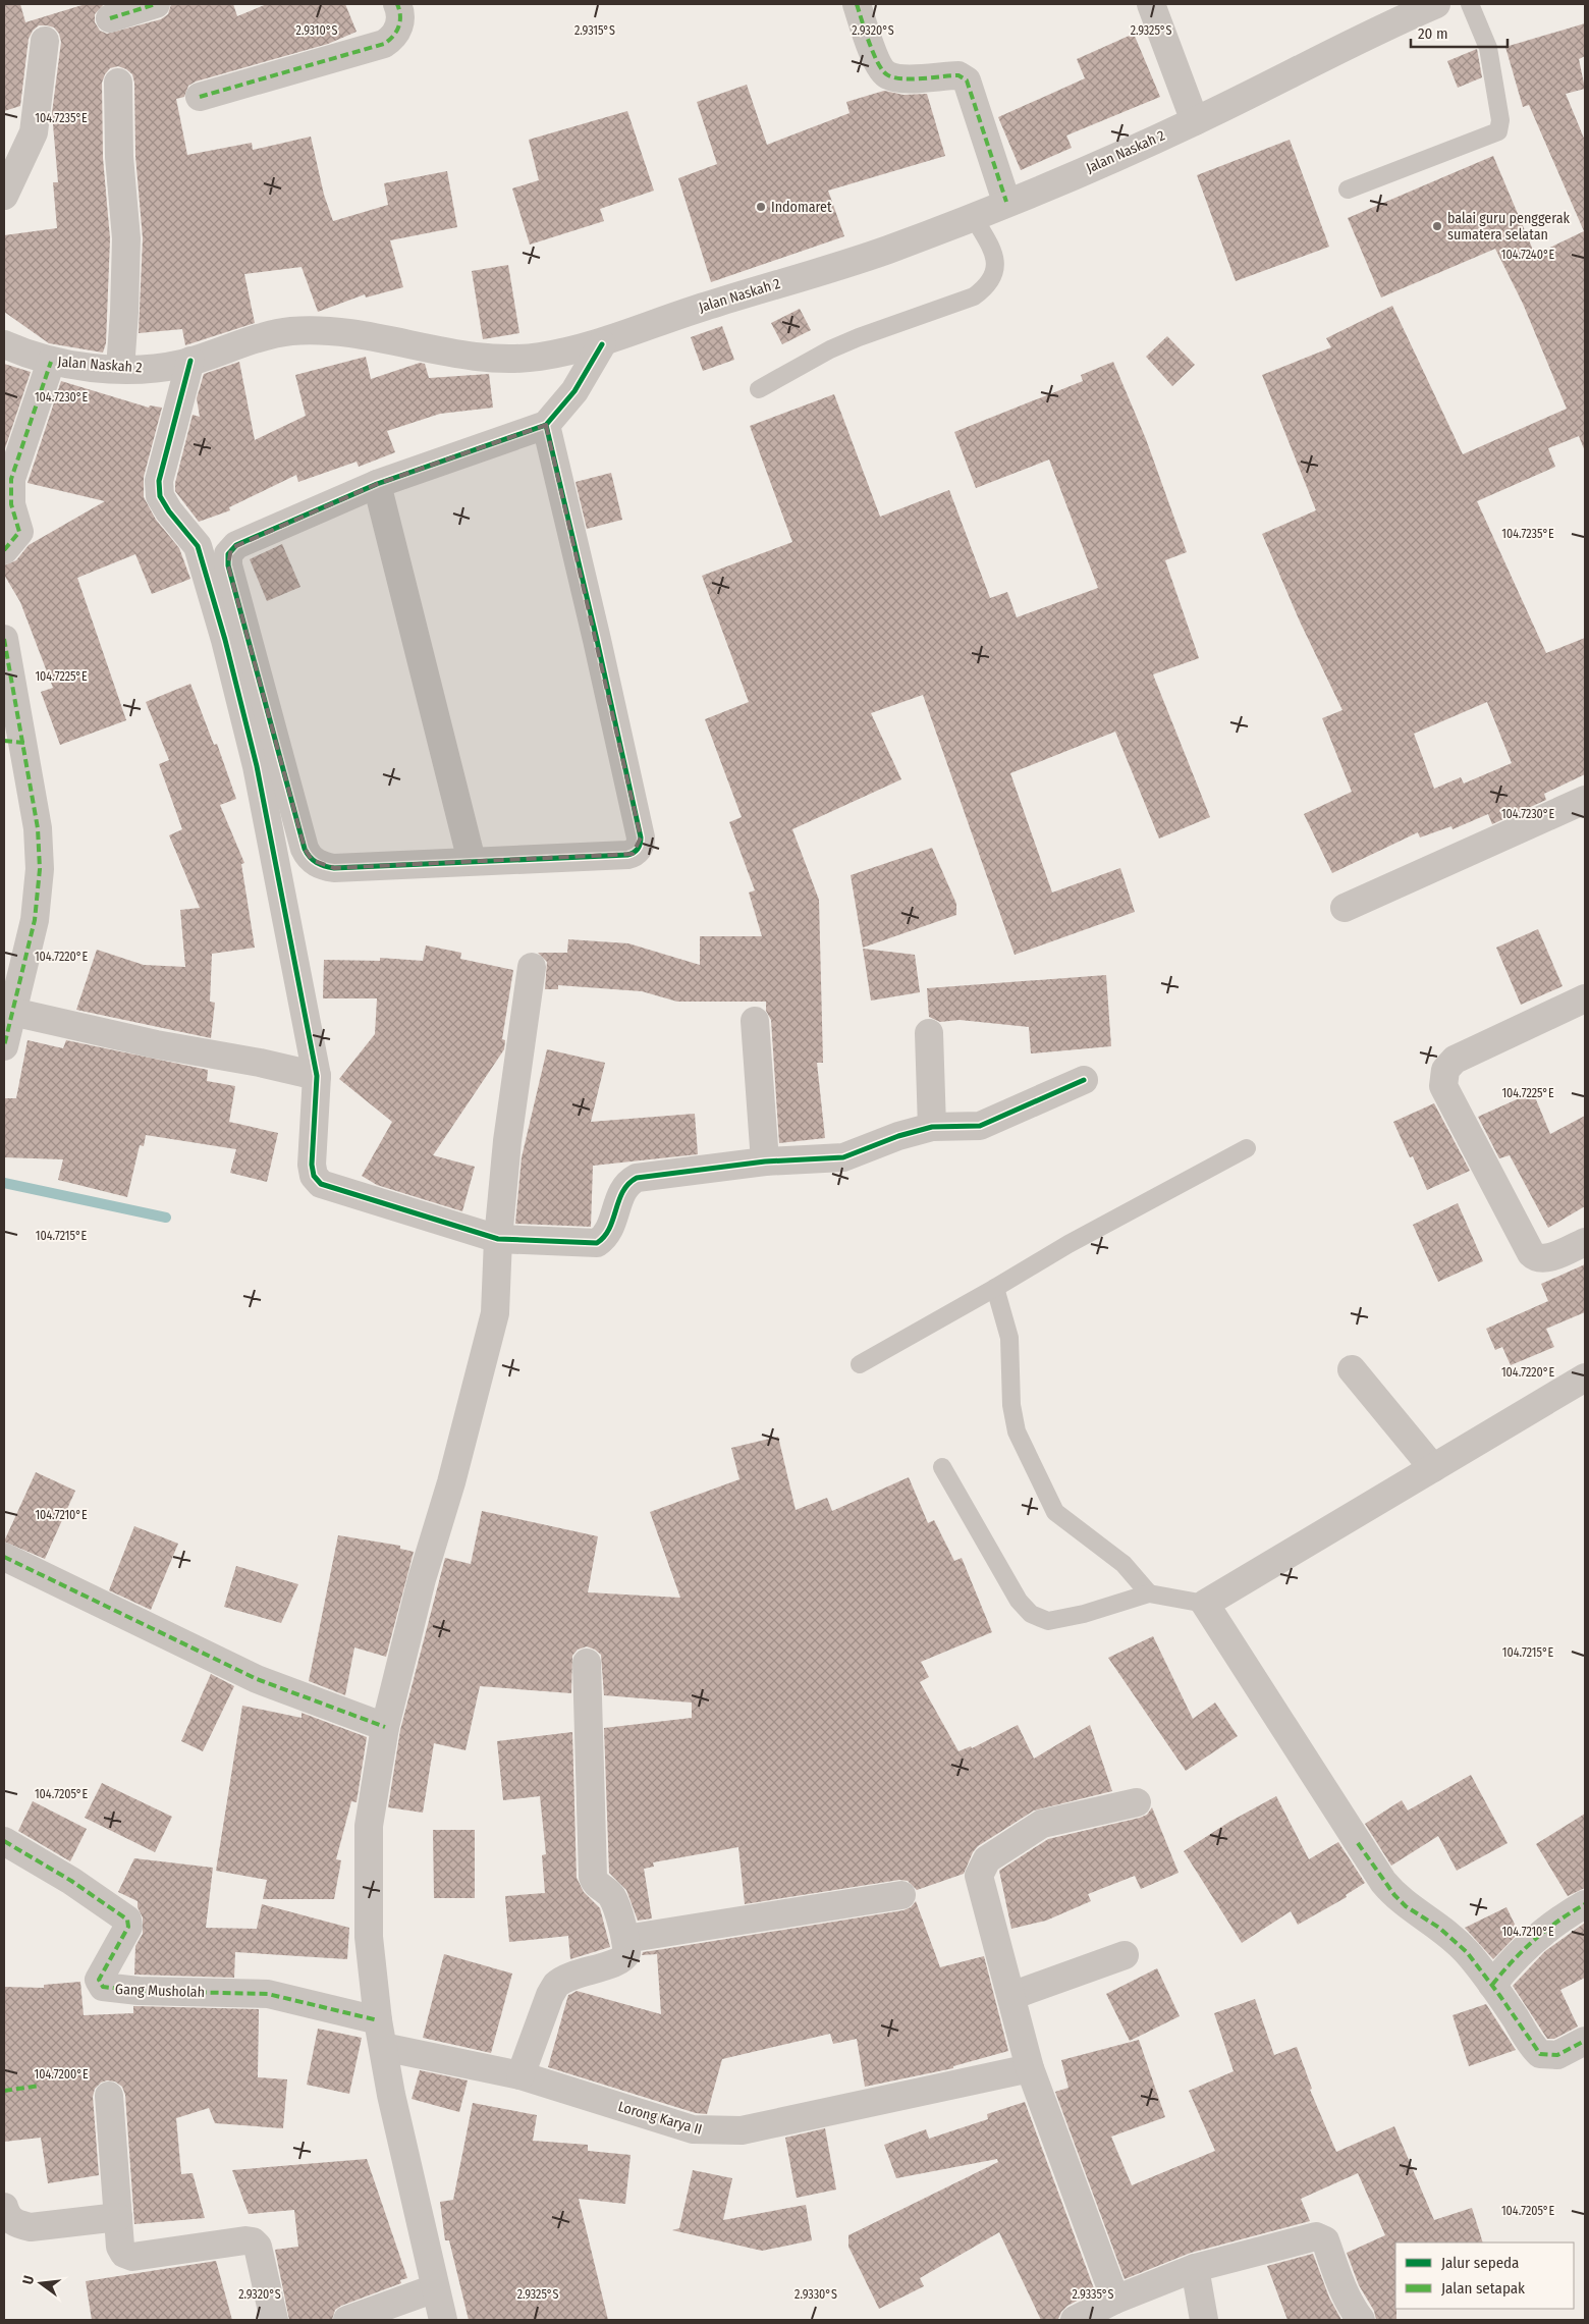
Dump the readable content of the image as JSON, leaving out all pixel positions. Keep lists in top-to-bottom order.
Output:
{
  "streets": {
    "street": ["Jalan Naskah 2", "Gang Musholah", "Lorong Karya II"]
  },
  "crossings": [
    ["Gang Musholah", "Lorong Karya II"]
  ],
  "places": ["Indomaret", "balai guru penggerak sumatera selatan"],
  "legend": ["Jalur sepeda", "Jalan setapak"],
  "scale_bar": "20 m",
  "north": "left",
  "coordinates": [
    "2.9310°S",
    "2.9315°S",
    "2.9320°S",
    "2.9325°S",
    "104.7235°E",
    "104.7240°E",
    "104.7230°E",
    "104.7225°E",
    "104.7220°E",
    "104.7215°E",
    "104.7210°E",
    "104.7205°E",
    "104.7200°E",
    "2.9330°S",
    "2.9335°S"
  ]
}
